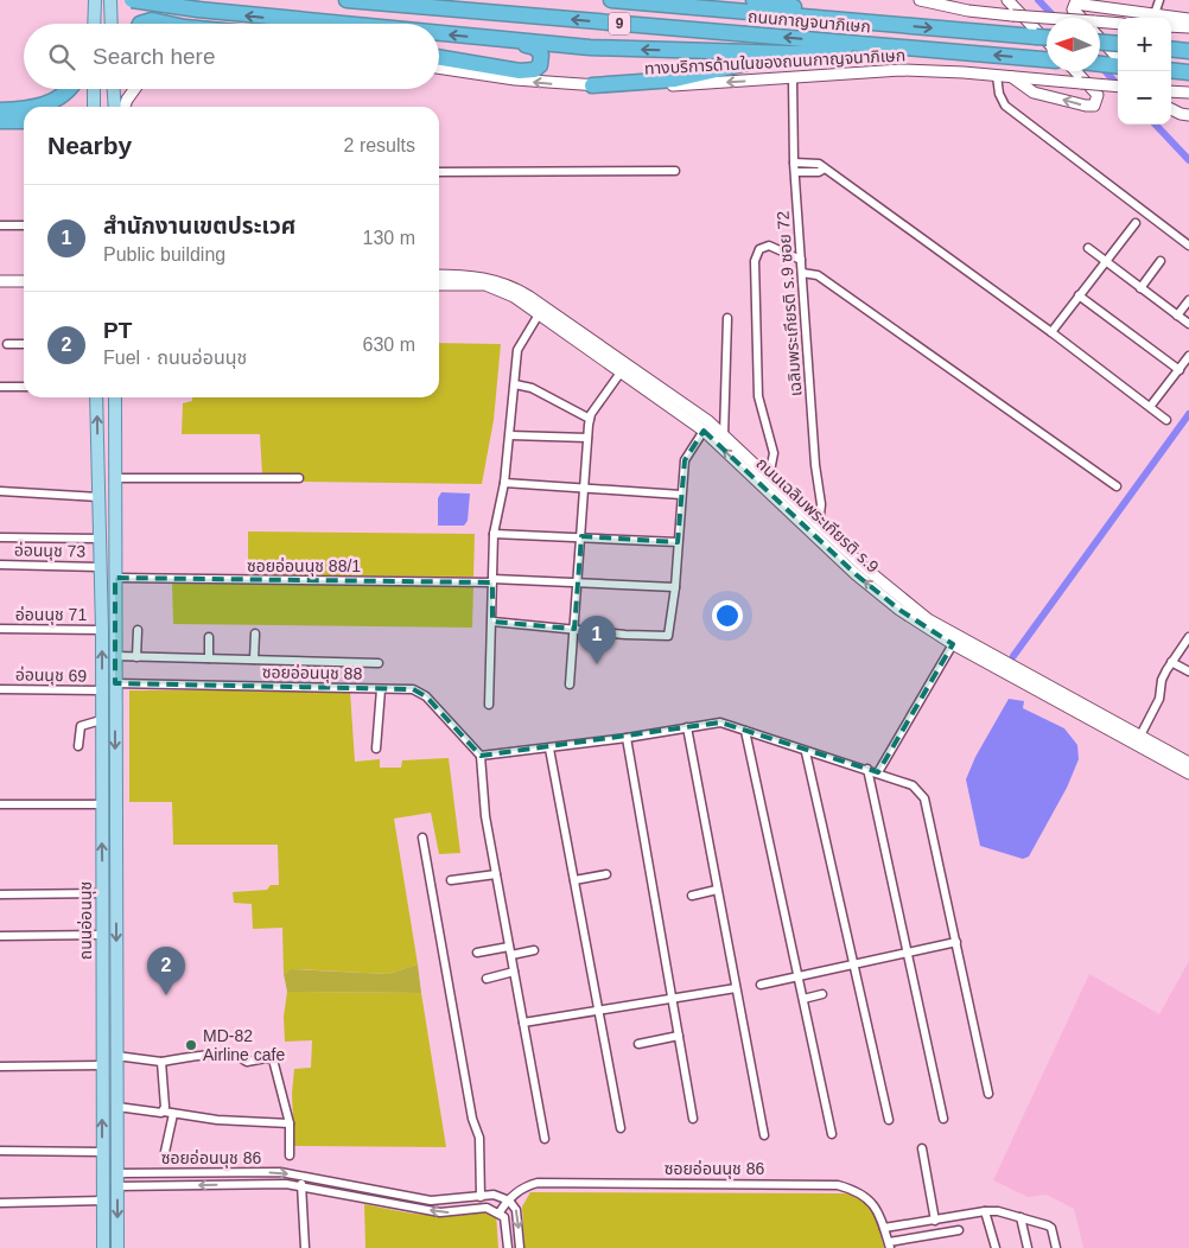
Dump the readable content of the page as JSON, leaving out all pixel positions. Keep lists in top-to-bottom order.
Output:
{
  "streets": {
    "highway": ["ถนนกาญจนาภิเษก", "9"],
    "main road": ["ทางบริการด้านในของถนนกาญจนาภิเษก", "ถนนเฉลิมพระเกียรติ ร.9", "ถนนอ่อนนุช"],
    "street": [
      "เฉลิมพระเกียรติ ร.9 ซอย 72",
      "อ่อนนุช 73",
      "ซอยอ่อนนุช 88/1",
      "อ่อนนุช 71",
      "ซอยอ่อนนุช 88",
      "อ่อนนุช 69",
      "ซอยอ่อนนุช 86"
    ]
  },
  "crossings": [
    ["ทางบริการด้านในของถนนกาญจนาภิเษก", "เฉลิมพระเกียรติ ร.9 ซอย 72"],
    ["เฉลิมพระเกียรติ ร.9 ซอย 72", "ถนนเฉลิมพระเกียรติ ร.9"],
    ["อ่อนนุช 73", "ถนนอ่อนนุช"],
    ["ซอยอ่อนนุช 88/1", "ถนนอ่อนนุช"],
    ["อ่อนนุช 71", "ถนนอ่อนนุช"],
    ["ซอยอ่อนนุช 88", "ถนนอ่อนนุช"],
    ["อ่อนนุช 69", "ถนนอ่อนนุช"],
    ["ถนนอ่อนนุช", "ซอยอ่อนนุช 86"]
  ],
  "one_way": ["ทางบริการด้านในของถนนกาญจนาภิเษก"],
  "places": ["MD-82 Airline cafe"],
  "north": "left",
  "page": {
    "map_buttons": ["+", "−"],
    "search": "Search here",
    "heading": ["Nearby", "2 results"],
    "list": [
      {
        "mark": "1",
        "name": "สำนักงานเขตประเวศ",
        "note": "Public building",
        "value": "130 m"
      },
      {
        "mark": "2",
        "name": "PT",
        "note": "Fuel · ถนนอ่อนนุช",
        "value": "630 m"
      }
    ],
    "pins": ["1", "2"]
  }
}
